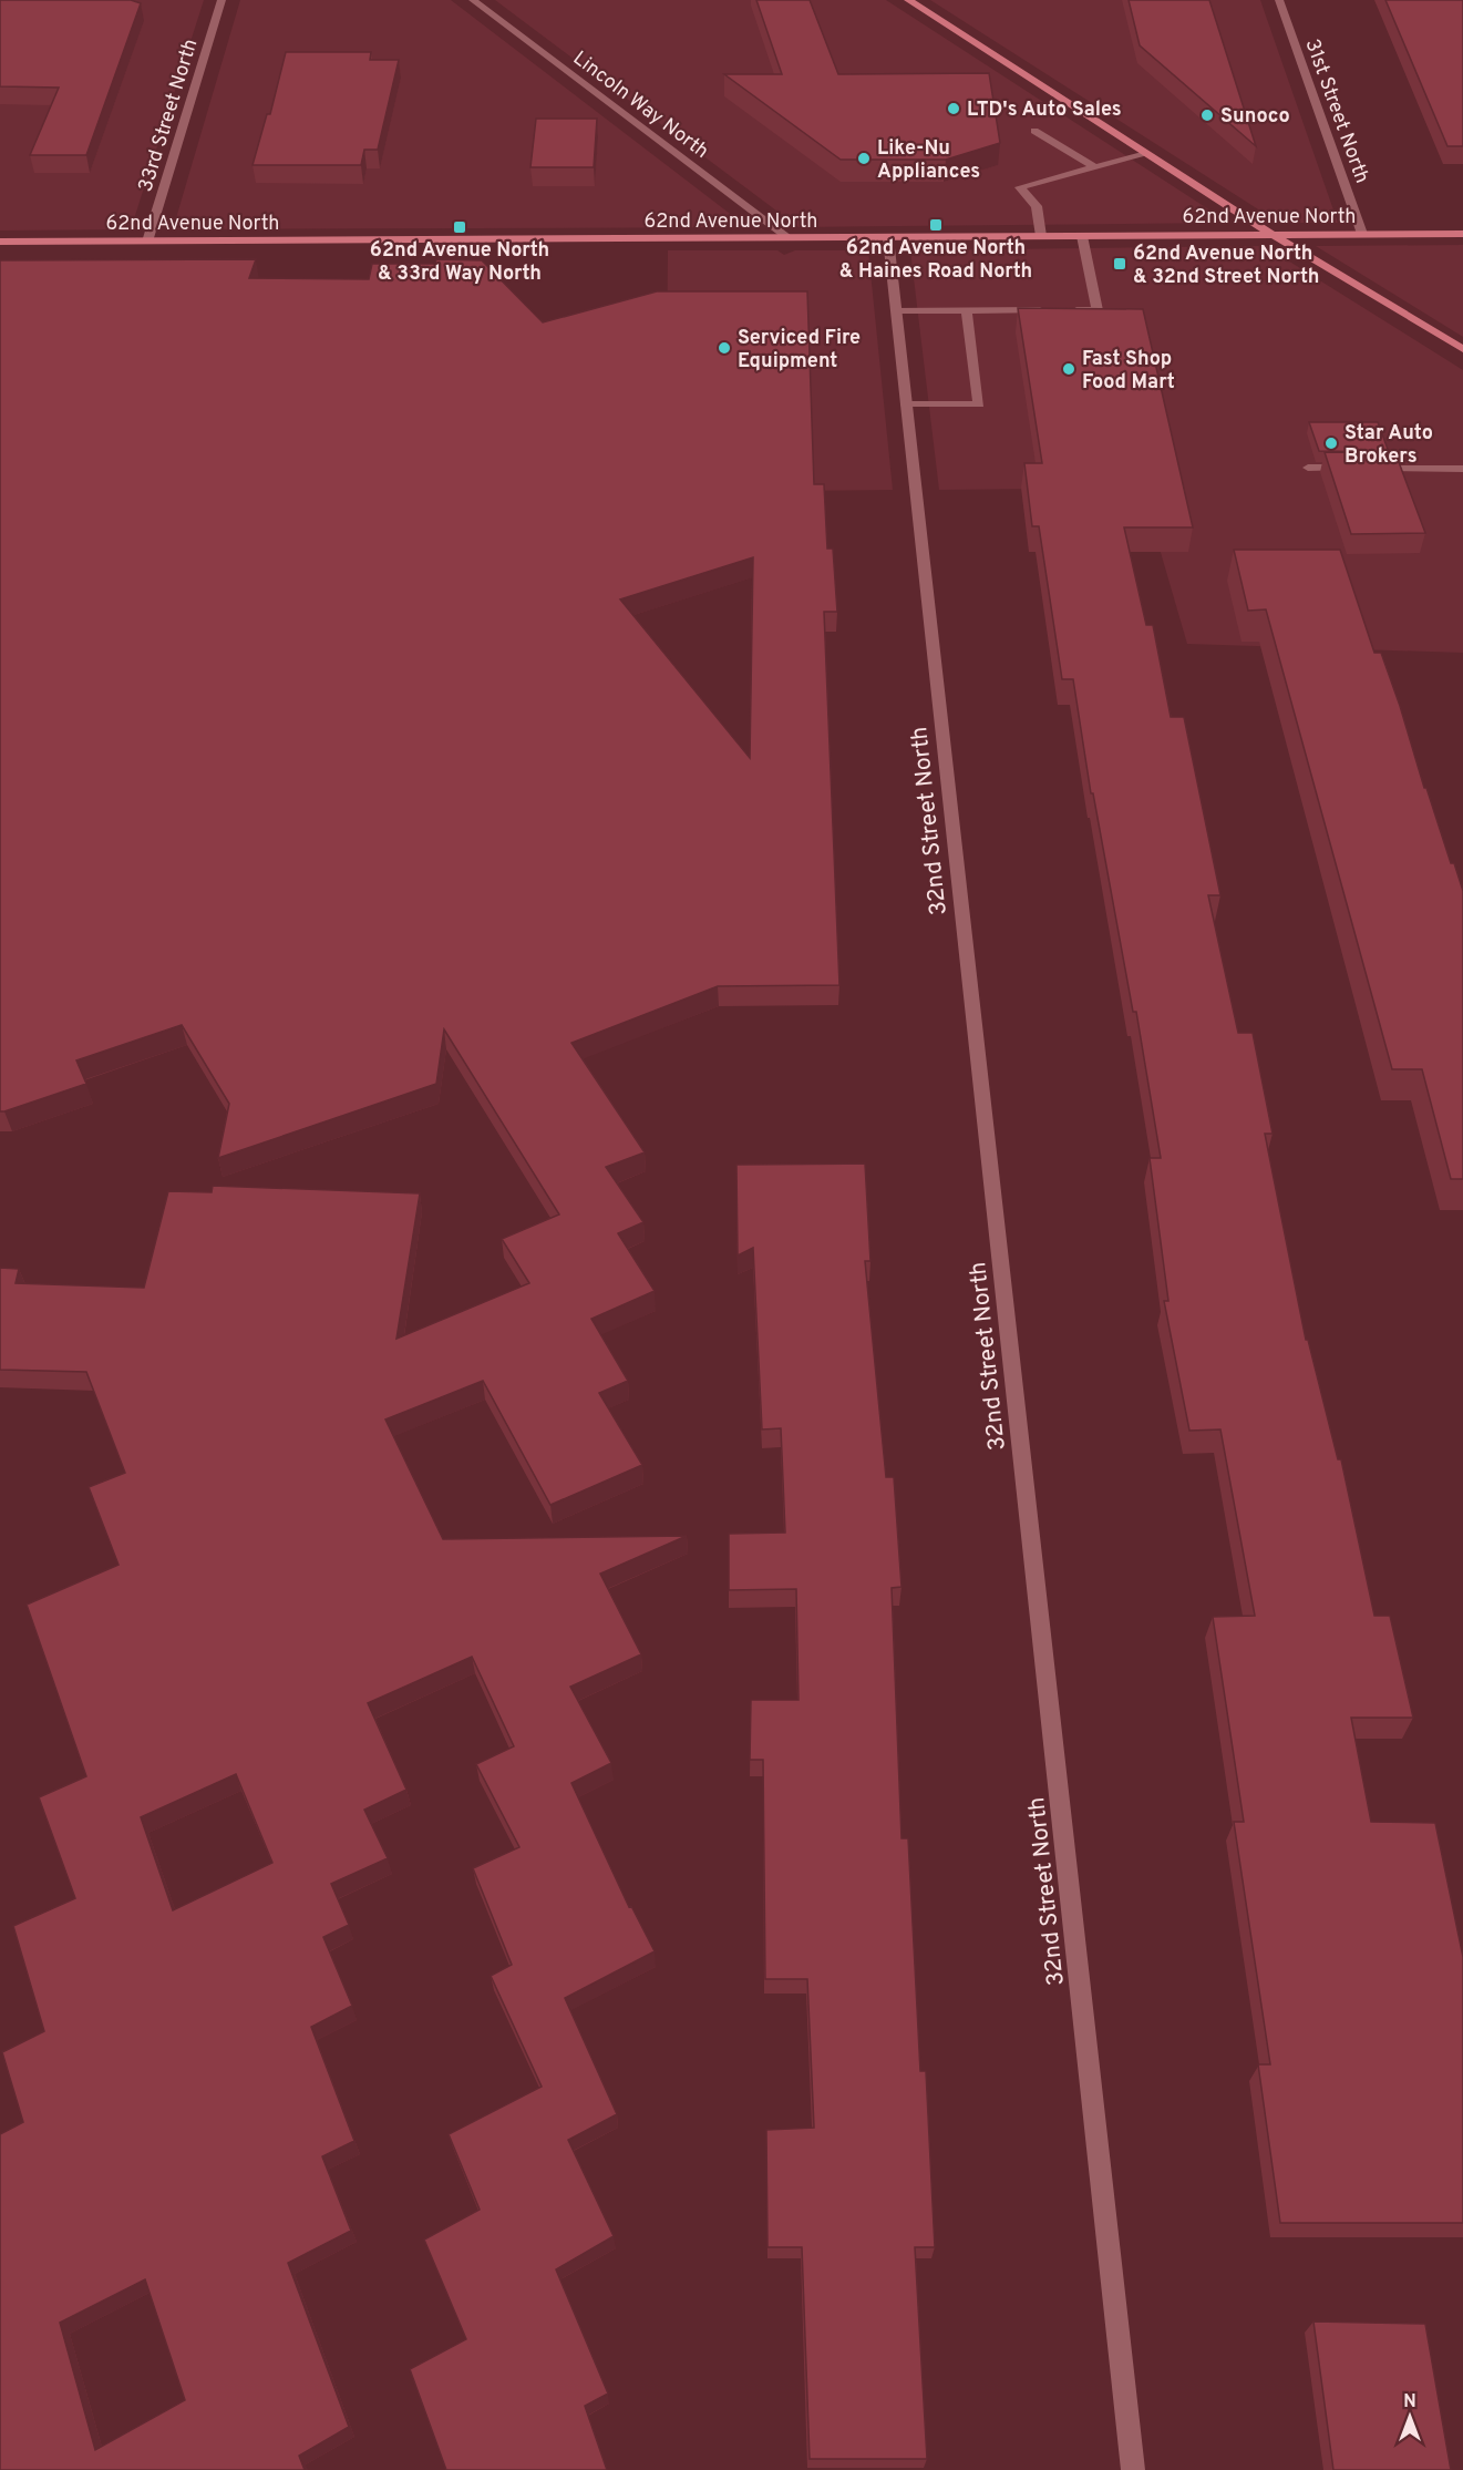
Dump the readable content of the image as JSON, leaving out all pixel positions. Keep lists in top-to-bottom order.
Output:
{
  "streets": {
    "street": [
      "Lincoln Way North",
      "31st Street North",
      "33rd Street North",
      "62nd Avenue North",
      "32nd Street North"
    ]
  },
  "crossings": [
    ["Lincoln Way North", "62nd Avenue North"],
    ["31st Street North", "62nd Avenue North"],
    ["33rd Street North", "62nd Avenue North"],
    ["62nd Avenue North", "32nd Street North"]
  ],
  "places": {
    "other": [
      "LTD's Auto Sales",
      "Sunoco",
      "Like-Nu Appliances",
      "Serviced Fire Equipment",
      "Fast Shop Food Mart",
      "Star Auto Brokers"
    ],
    "transit": ["62nd Avenue North & Haines Road North", "62nd Avenue North & 33rd Way North", "62nd Avenue North & 32nd Street North"]
  },
  "north": "top"
}
